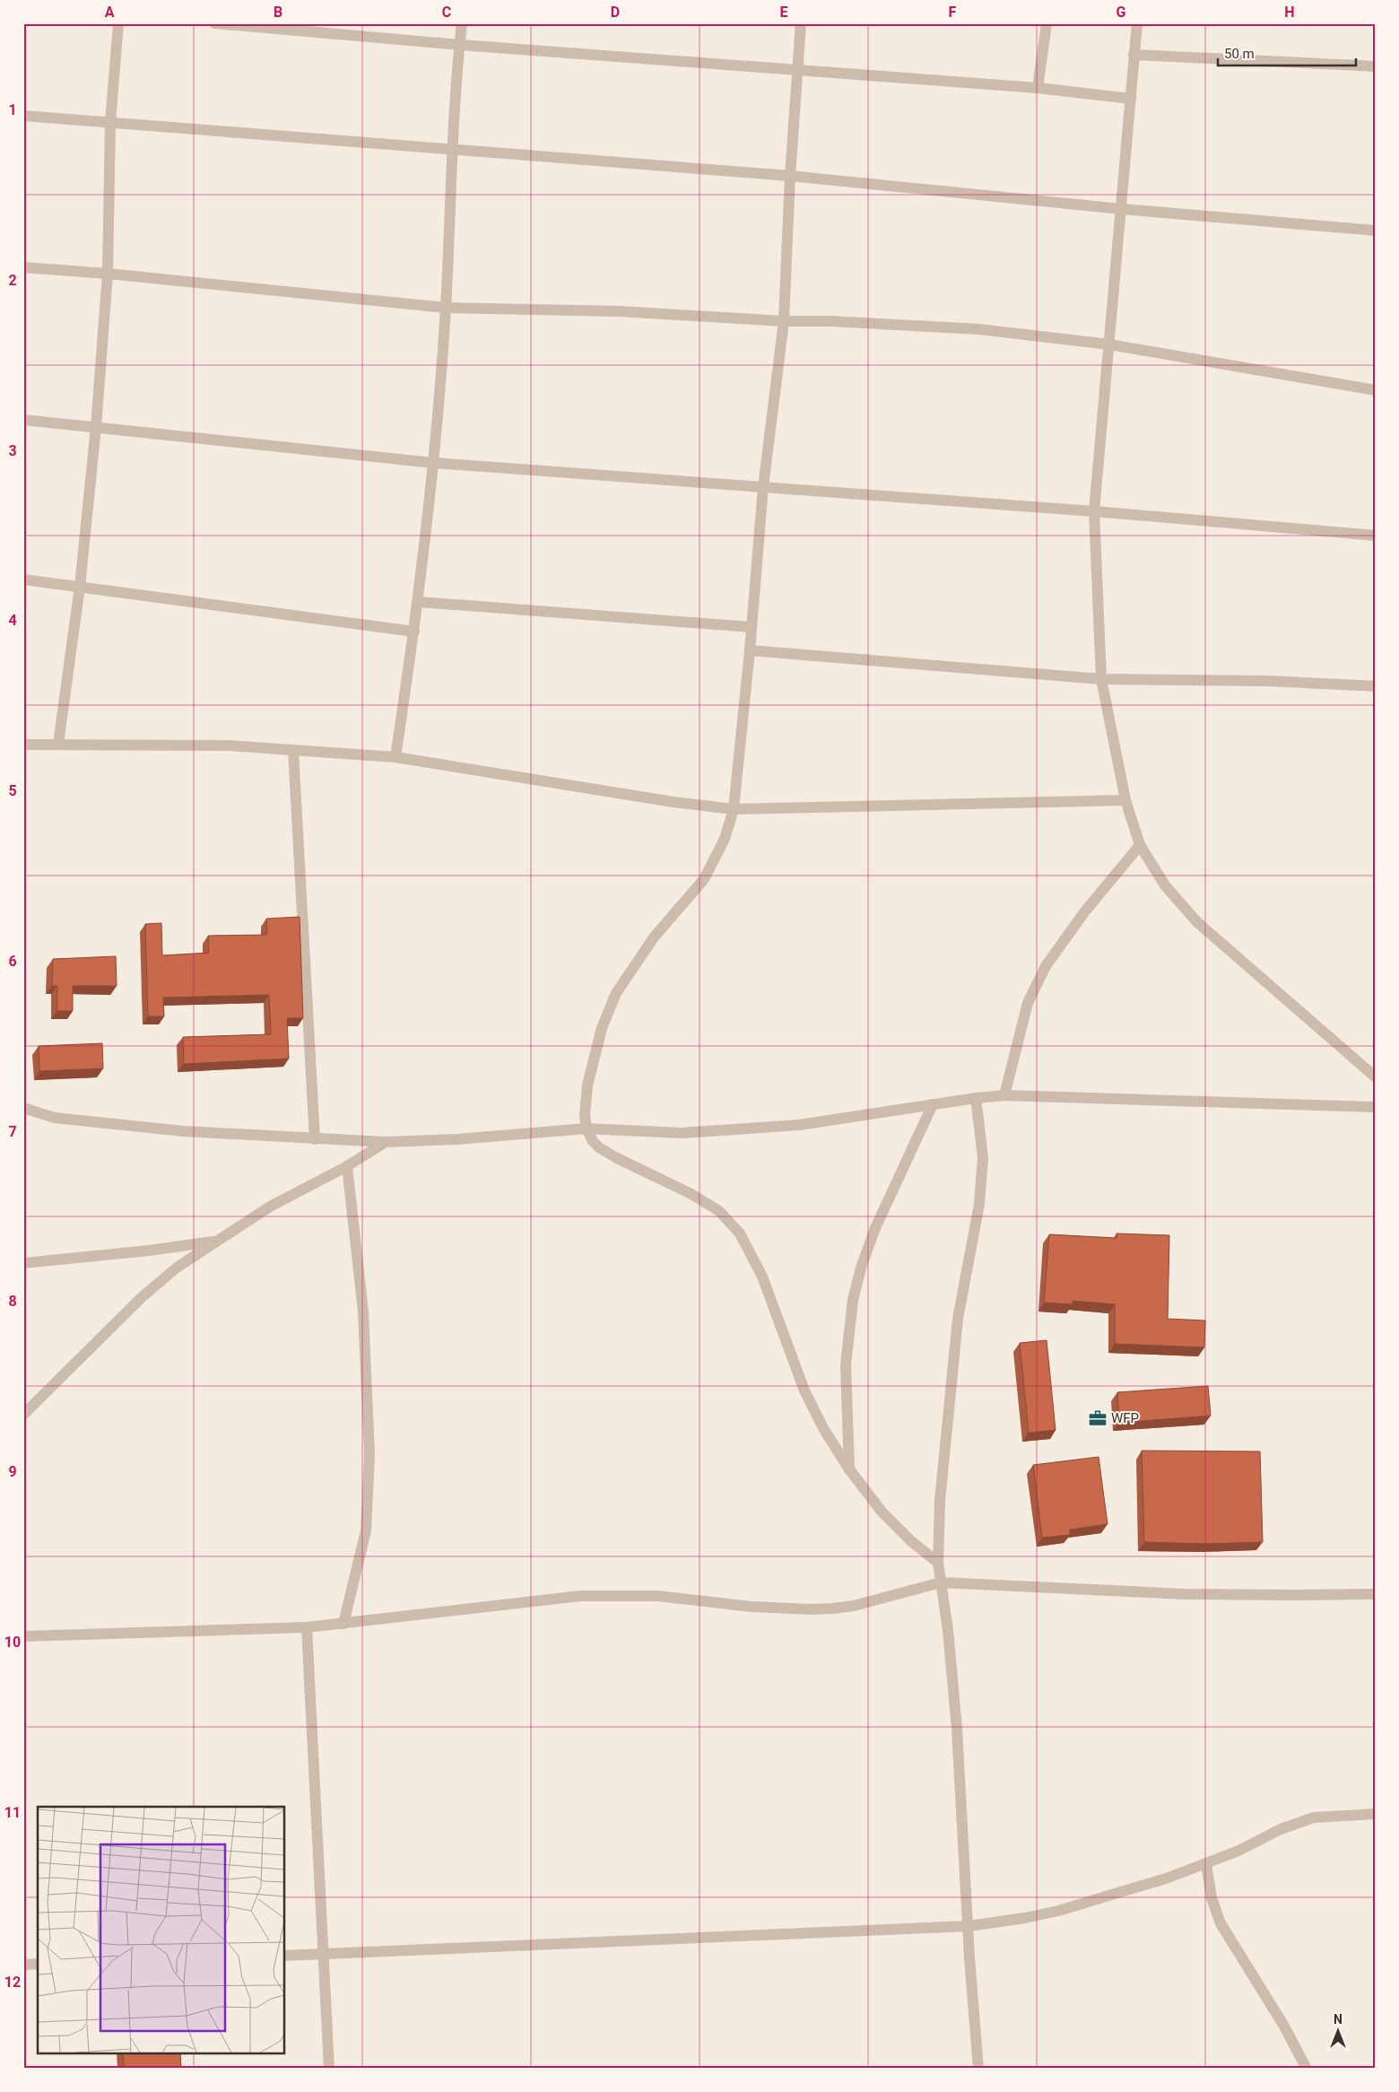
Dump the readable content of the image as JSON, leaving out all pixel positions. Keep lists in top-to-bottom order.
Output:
{
  "places": {
    "office": ["WFP"]
  },
  "scale_bar": "50 m",
  "north": "top",
  "grid": {
    "columns": [
      "A",
      "B",
      "C",
      "D",
      "E",
      "F",
      "G",
      "H"
    ],
    "rows": [
      "1",
      "2",
      "3",
      "4",
      "5",
      "6",
      "7",
      "8",
      "9",
      "10",
      "11",
      "12"
    ]
  }
}
